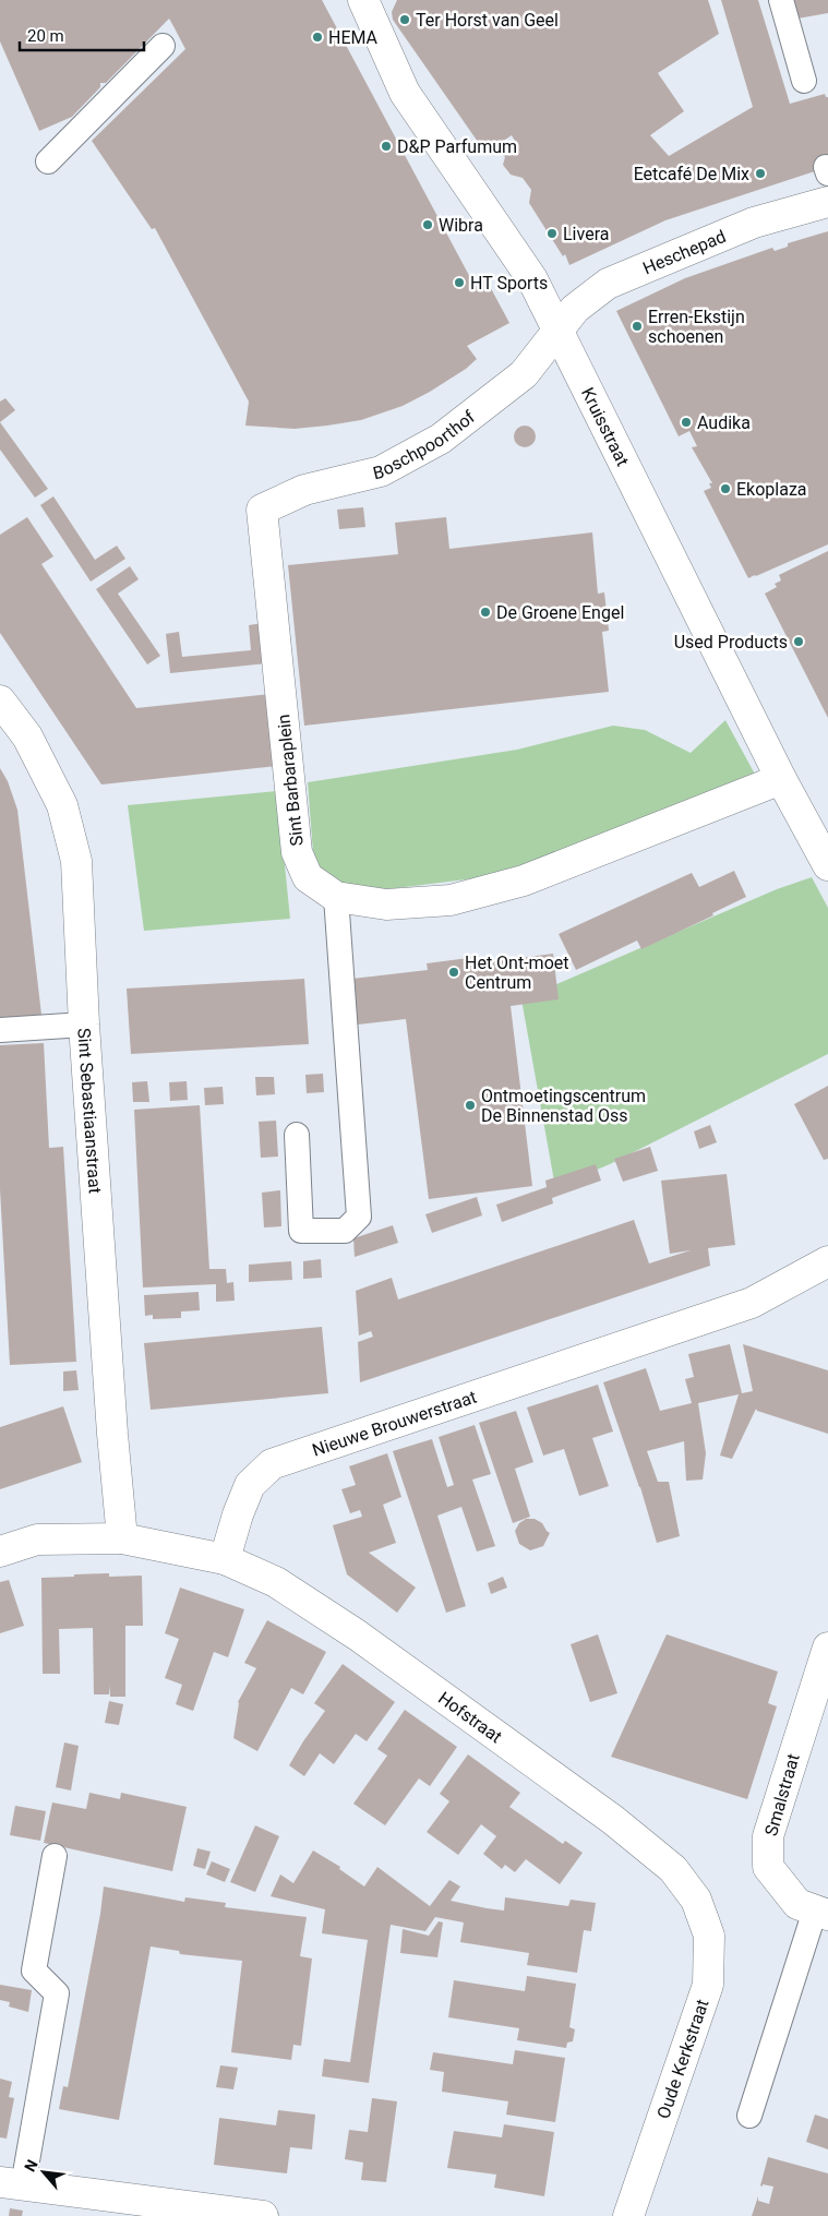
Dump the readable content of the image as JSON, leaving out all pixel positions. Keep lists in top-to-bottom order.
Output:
{
  "streets": {
    "street": [
      "Heschepad",
      "Kruisstraat",
      "Boschpoorthof",
      "Sint Barbaraplein",
      "Sint Sebastiaanstraat",
      "Nieuwe Brouwerstraat",
      "Hofstraat",
      "Smalstraat",
      "Oude Kerkstraat"
    ]
  },
  "crossings": [
    ["Heschepad", "Kruisstraat"],
    ["Heschepad", "Boschpoorthof"],
    ["Kruisstraat", "Boschpoorthof"],
    ["Kruisstraat", "Sint Barbaraplein"],
    ["Boschpoorthof", "Sint Barbaraplein"],
    ["Nieuwe Brouwerstraat", "Hofstraat"],
    ["Hofstraat", "Oude Kerkstraat"]
  ],
  "places": [
    "Ter Horst van Geel",
    "HEMA",
    "D&P Parfumum",
    "Eetcafé De Mix",
    "Wibra",
    "Livera",
    "HT Sports",
    "Erren-Ekstijn schoenen",
    "Audika",
    "Ekoplaza",
    "De Groene Engel",
    "Used Products",
    "Het Ont-moet Centrum",
    "Ontmoetingscentrum De Binnenstad Oss"
  ],
  "scale_bar": "20 m",
  "north": "top left"
}
